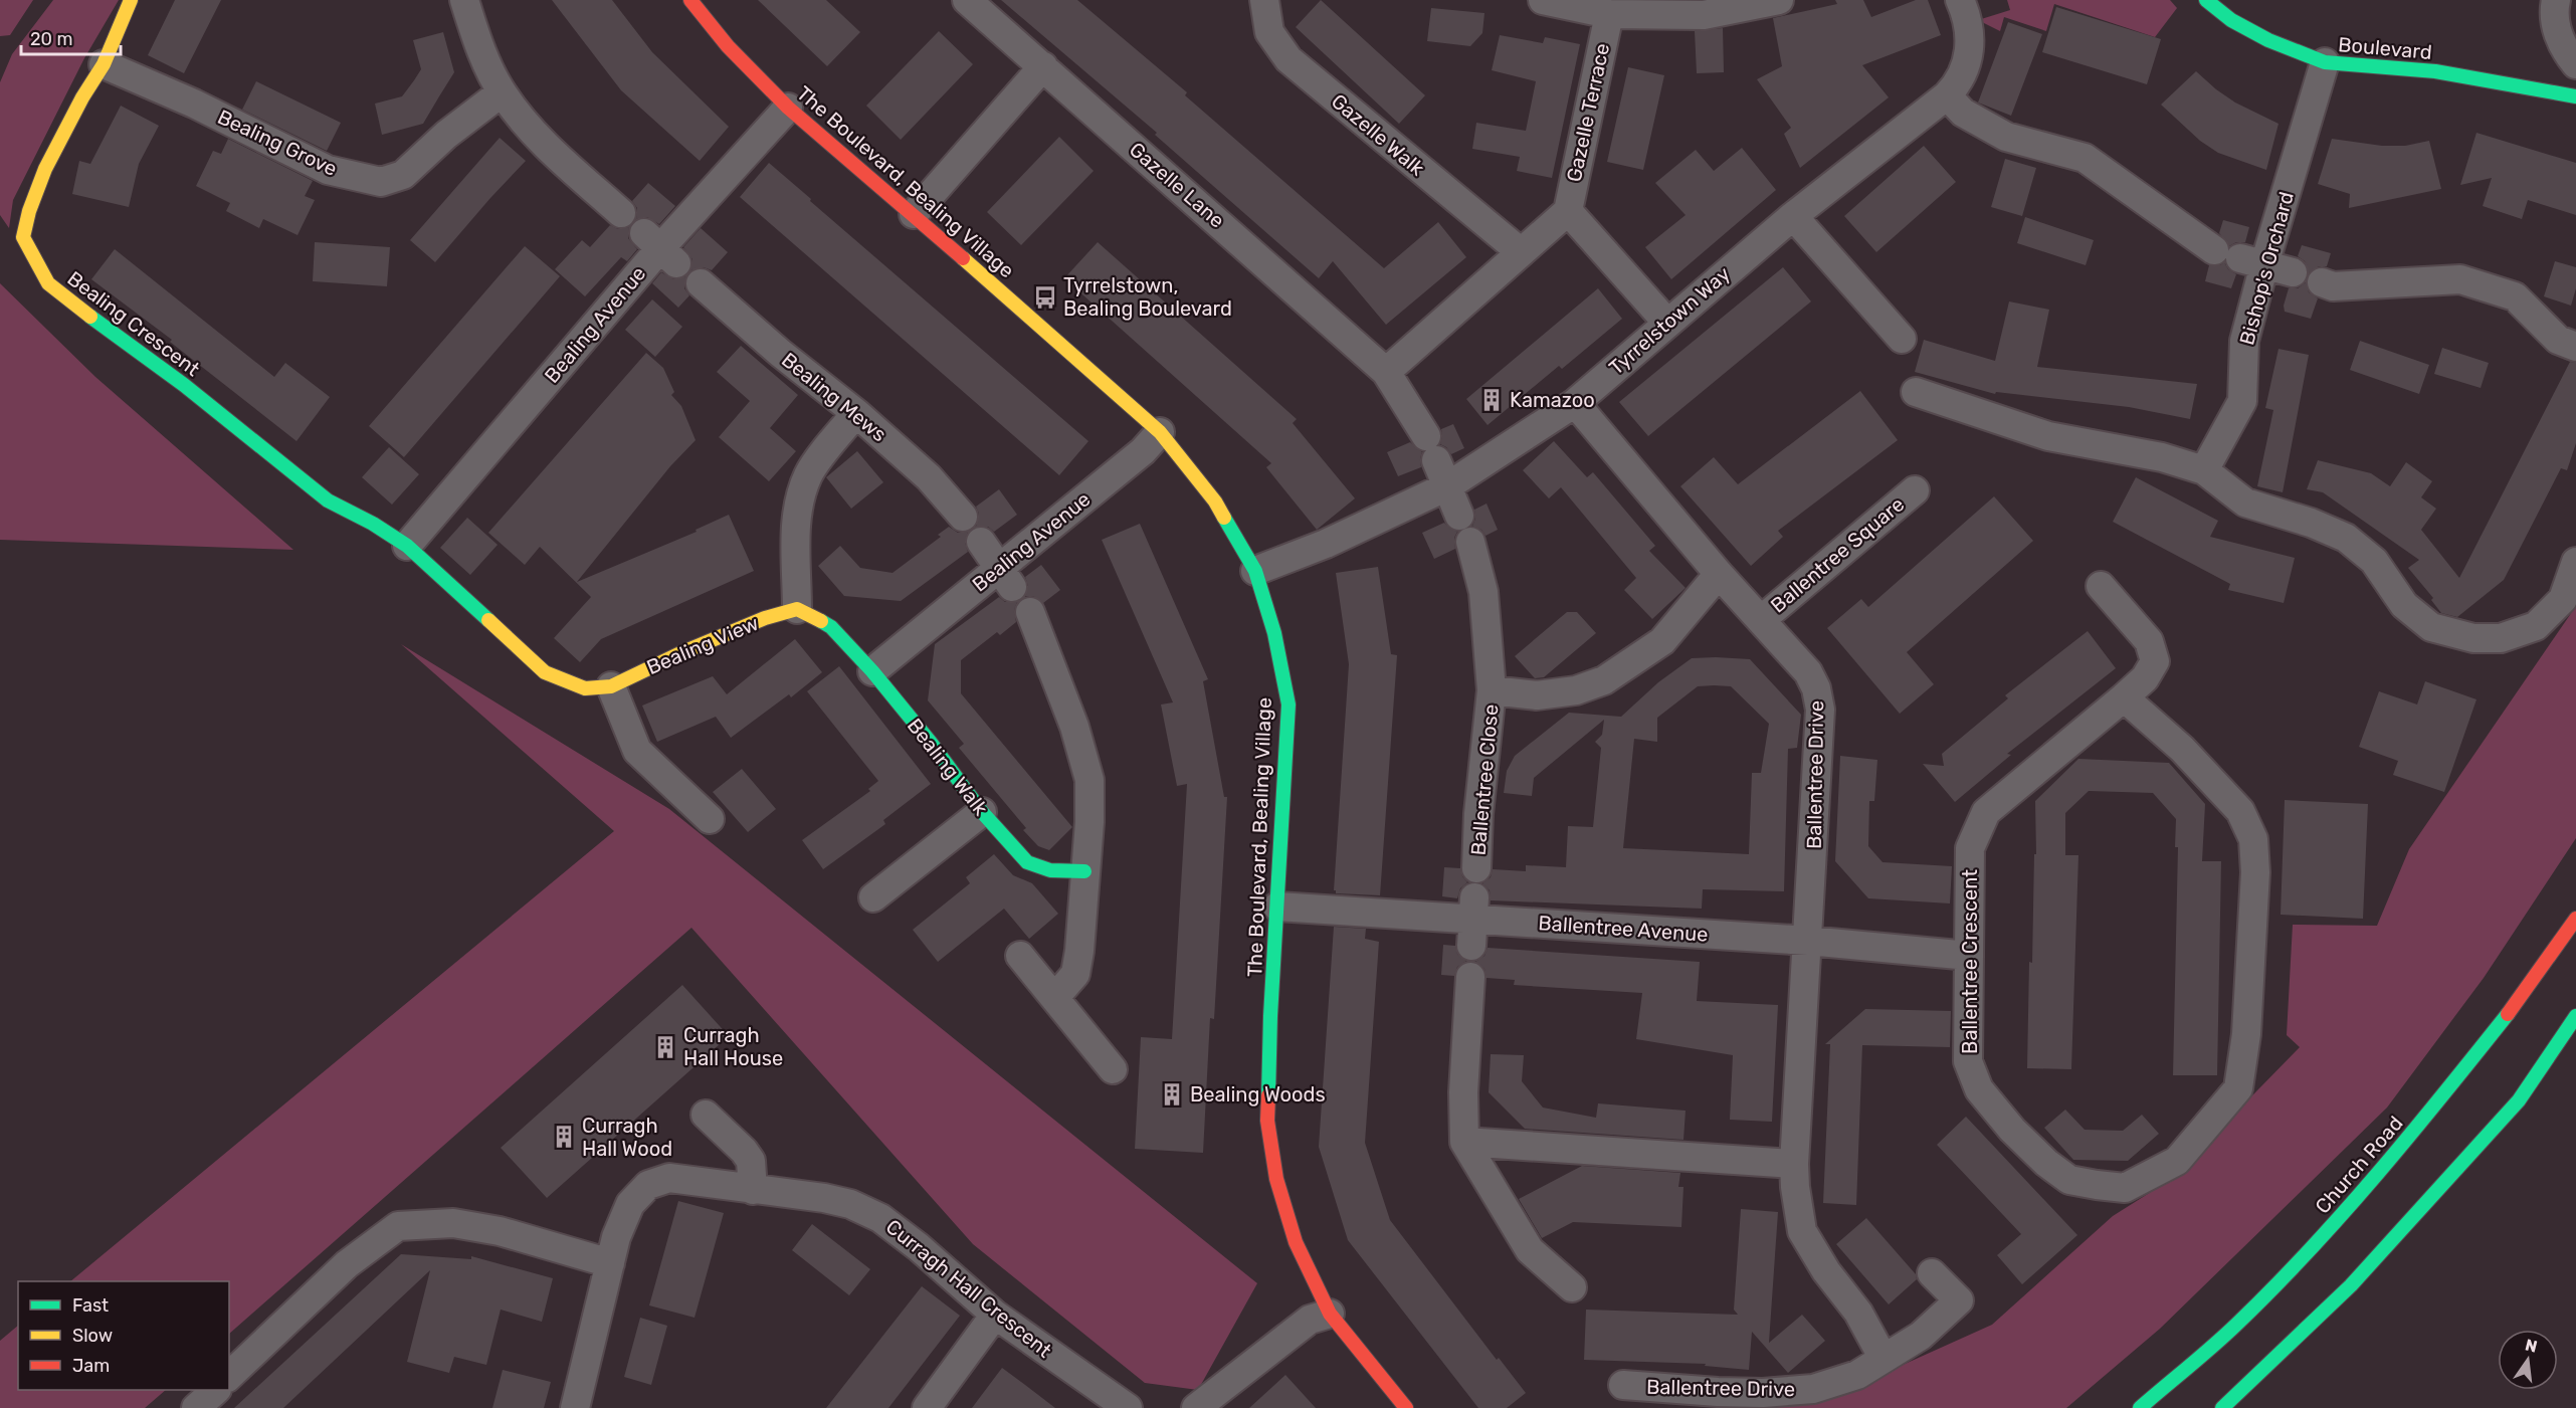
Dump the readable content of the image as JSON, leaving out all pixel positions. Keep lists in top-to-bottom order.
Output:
{
  "streets": {
    "street": [
      "Boulevard",
      "Gazelle Terrace",
      "Gazelle Walk",
      "Bealing Grove",
      "The Boulevard, Bealing Village",
      "Gazelle Lane",
      "Bishop's Orchard",
      "Tyrrelstown Way",
      "Bealing Crescent",
      "Bealing Avenue",
      "Bealing Mews",
      "Ballentree Square",
      "Bealing View",
      "Bealing Walk",
      "Ballentree Drive",
      "Ballentree Close",
      "Ballentree Avenue",
      "Ballentree Crescent",
      "Church Road",
      "Curragh Hall Crescent"
    ]
  },
  "crossings": [
    ["Boulevard", "Bishop's Orchard"],
    ["Bealing Grove", "Bealing Crescent"],
    ["The Boulevard, Bealing Village", "Tyrrelstown Way"],
    ["The Boulevard, Bealing Village", "Bealing Avenue"],
    ["The Boulevard, Bealing Village", "Ballentree Avenue"],
    ["Gazelle Lane", "Tyrrelstown Way"],
    ["Tyrrelstown Way", "Ballentree Drive"],
    ["Bealing Crescent", "Bealing Avenue"],
    ["Bealing Crescent", "Bealing View"],
    ["Bealing Avenue", "Bealing View"],
    ["Bealing Avenue", "Bealing Walk"],
    ["Ballentree Square", "Ballentree Drive"],
    ["Bealing View", "Bealing Walk"],
    ["Ballentree Drive", "Ballentree Close"],
    ["Ballentree Drive", "Ballentree Avenue"],
    ["Ballentree Avenue", "Ballentree Crescent"]
  ],
  "places": {
    "bus stop": ["Tyrrelstown, Bealing Boulevard"],
    "building": [
      "Kamazoo",
      "Curragh Hall House",
      "Bealing Woods",
      "Curragh Hall Wood"
    ]
  },
  "legend": ["Fast", "Slow", "Jam"],
  "scale_bar": "20 m",
  "north": "top"
}
